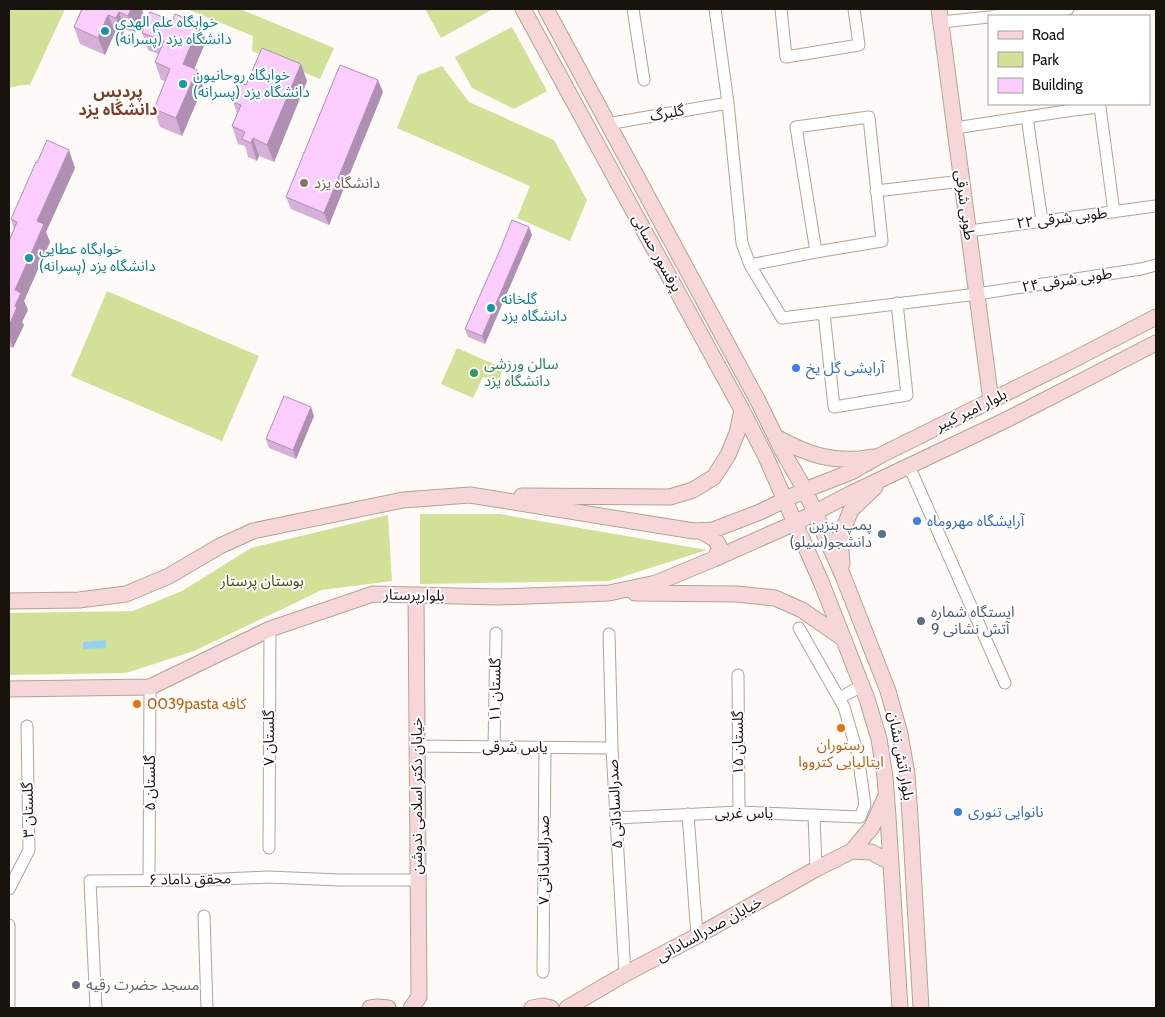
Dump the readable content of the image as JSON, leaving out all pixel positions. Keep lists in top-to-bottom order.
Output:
{
  "streets": {
    "main road": [
      "طوبی شرقی",
      "پرفسور حسابی",
      "بلوار امیر کبیر",
      "بلوارپرستار",
      "بلوار آتش نشان",
      "خيابان دکتر اسلامی ندوشن",
      "خیابان صدرالساداتی"
    ],
    "street": [
      "گلبرگ",
      "طوبی شرقی ۲۲",
      "طوبی شرقی ۲۴",
      "گلستان ۱۱",
      "گلستان ۷",
      "گلستان ۱۵",
      "یاس شرقی",
      "گلستان ۵",
      "صدرالساداتی ۵",
      "گلستان ۳",
      "یاس غربی",
      "صدرالساداتی ۷",
      "محقق داماد ۶"
    ]
  },
  "crossings": [
    ["گلبرگ", "پرفسور حسابی"],
    ["طوبی شرقی", "طوبی شرقی ۲۲"],
    ["طوبی شرقی", "طوبی شرقی ۲۴"],
    ["طوبی شرقی", "بلوار امیر کبیر"],
    ["پرفسور حسابی", "بلوار امیر کبیر"],
    ["پرفسور حسابی", "بلوار آتش نشان"],
    ["بلوار امیر کبیر", "بلوارپرستار"],
    ["بلوار امیر کبیر", "بلوار آتش نشان"],
    ["بلوارپرستار", "گلستان ۷"],
    ["بلوارپرستار", "بلوار آتش نشان"],
    ["بلوارپرستار", "گلستان ۵"],
    ["بلوارپرستار", "خيابان دکتر اسلامی ندوشن"],
    ["گلستان ۱۱", "یاس شرقی"],
    ["گلستان ۱۵", "یاس غربی"],
    ["یاس شرقی", "خيابان دکتر اسلامی ندوشن"],
    ["یاس شرقی", "صدرالساداتی ۵"],
    ["یاس شرقی", "صدرالساداتی ۷"],
    ["گلستان ۵", "محقق داماد ۶"],
    ["خيابان دکتر اسلامی ندوشن", "محقق داماد ۶"],
    ["صدرالساداتی ۵", "یاس غربی"],
    ["صدرالساداتی ۵", "خیابان صدرالساداتی"]
  ],
  "districts": ["پردیس دانشگاه یزد"],
  "parks": ["بوستان پرستار"],
  "places": [
    "خوابگاه علم الهدی (پسرانه) دانشگاه یزد",
    "خوابگاه روحانیون (پسرانه) دانشگاه یزد",
    "دانشگاه یزد",
    "خوابگاه عطایی (پسرانه) دانشگاه یزد",
    "گلخانه دانشگاه یزد",
    "آرایشی گل یخ",
    "سالن ورزشی دانشگاه یزد",
    "آرایشگاه مهروماه",
    "پمپ بنزین دانشجو(سیلو)",
    "ایستگاه شماره 9 آتش نشانی",
    "0039pasta کافه",
    "رستوران ایتالیایی کترووا",
    "نانوایی تنوری",
    "مسجد حضرت رقیه"
  ],
  "legend": ["Road", "Park", "Building"]
}
